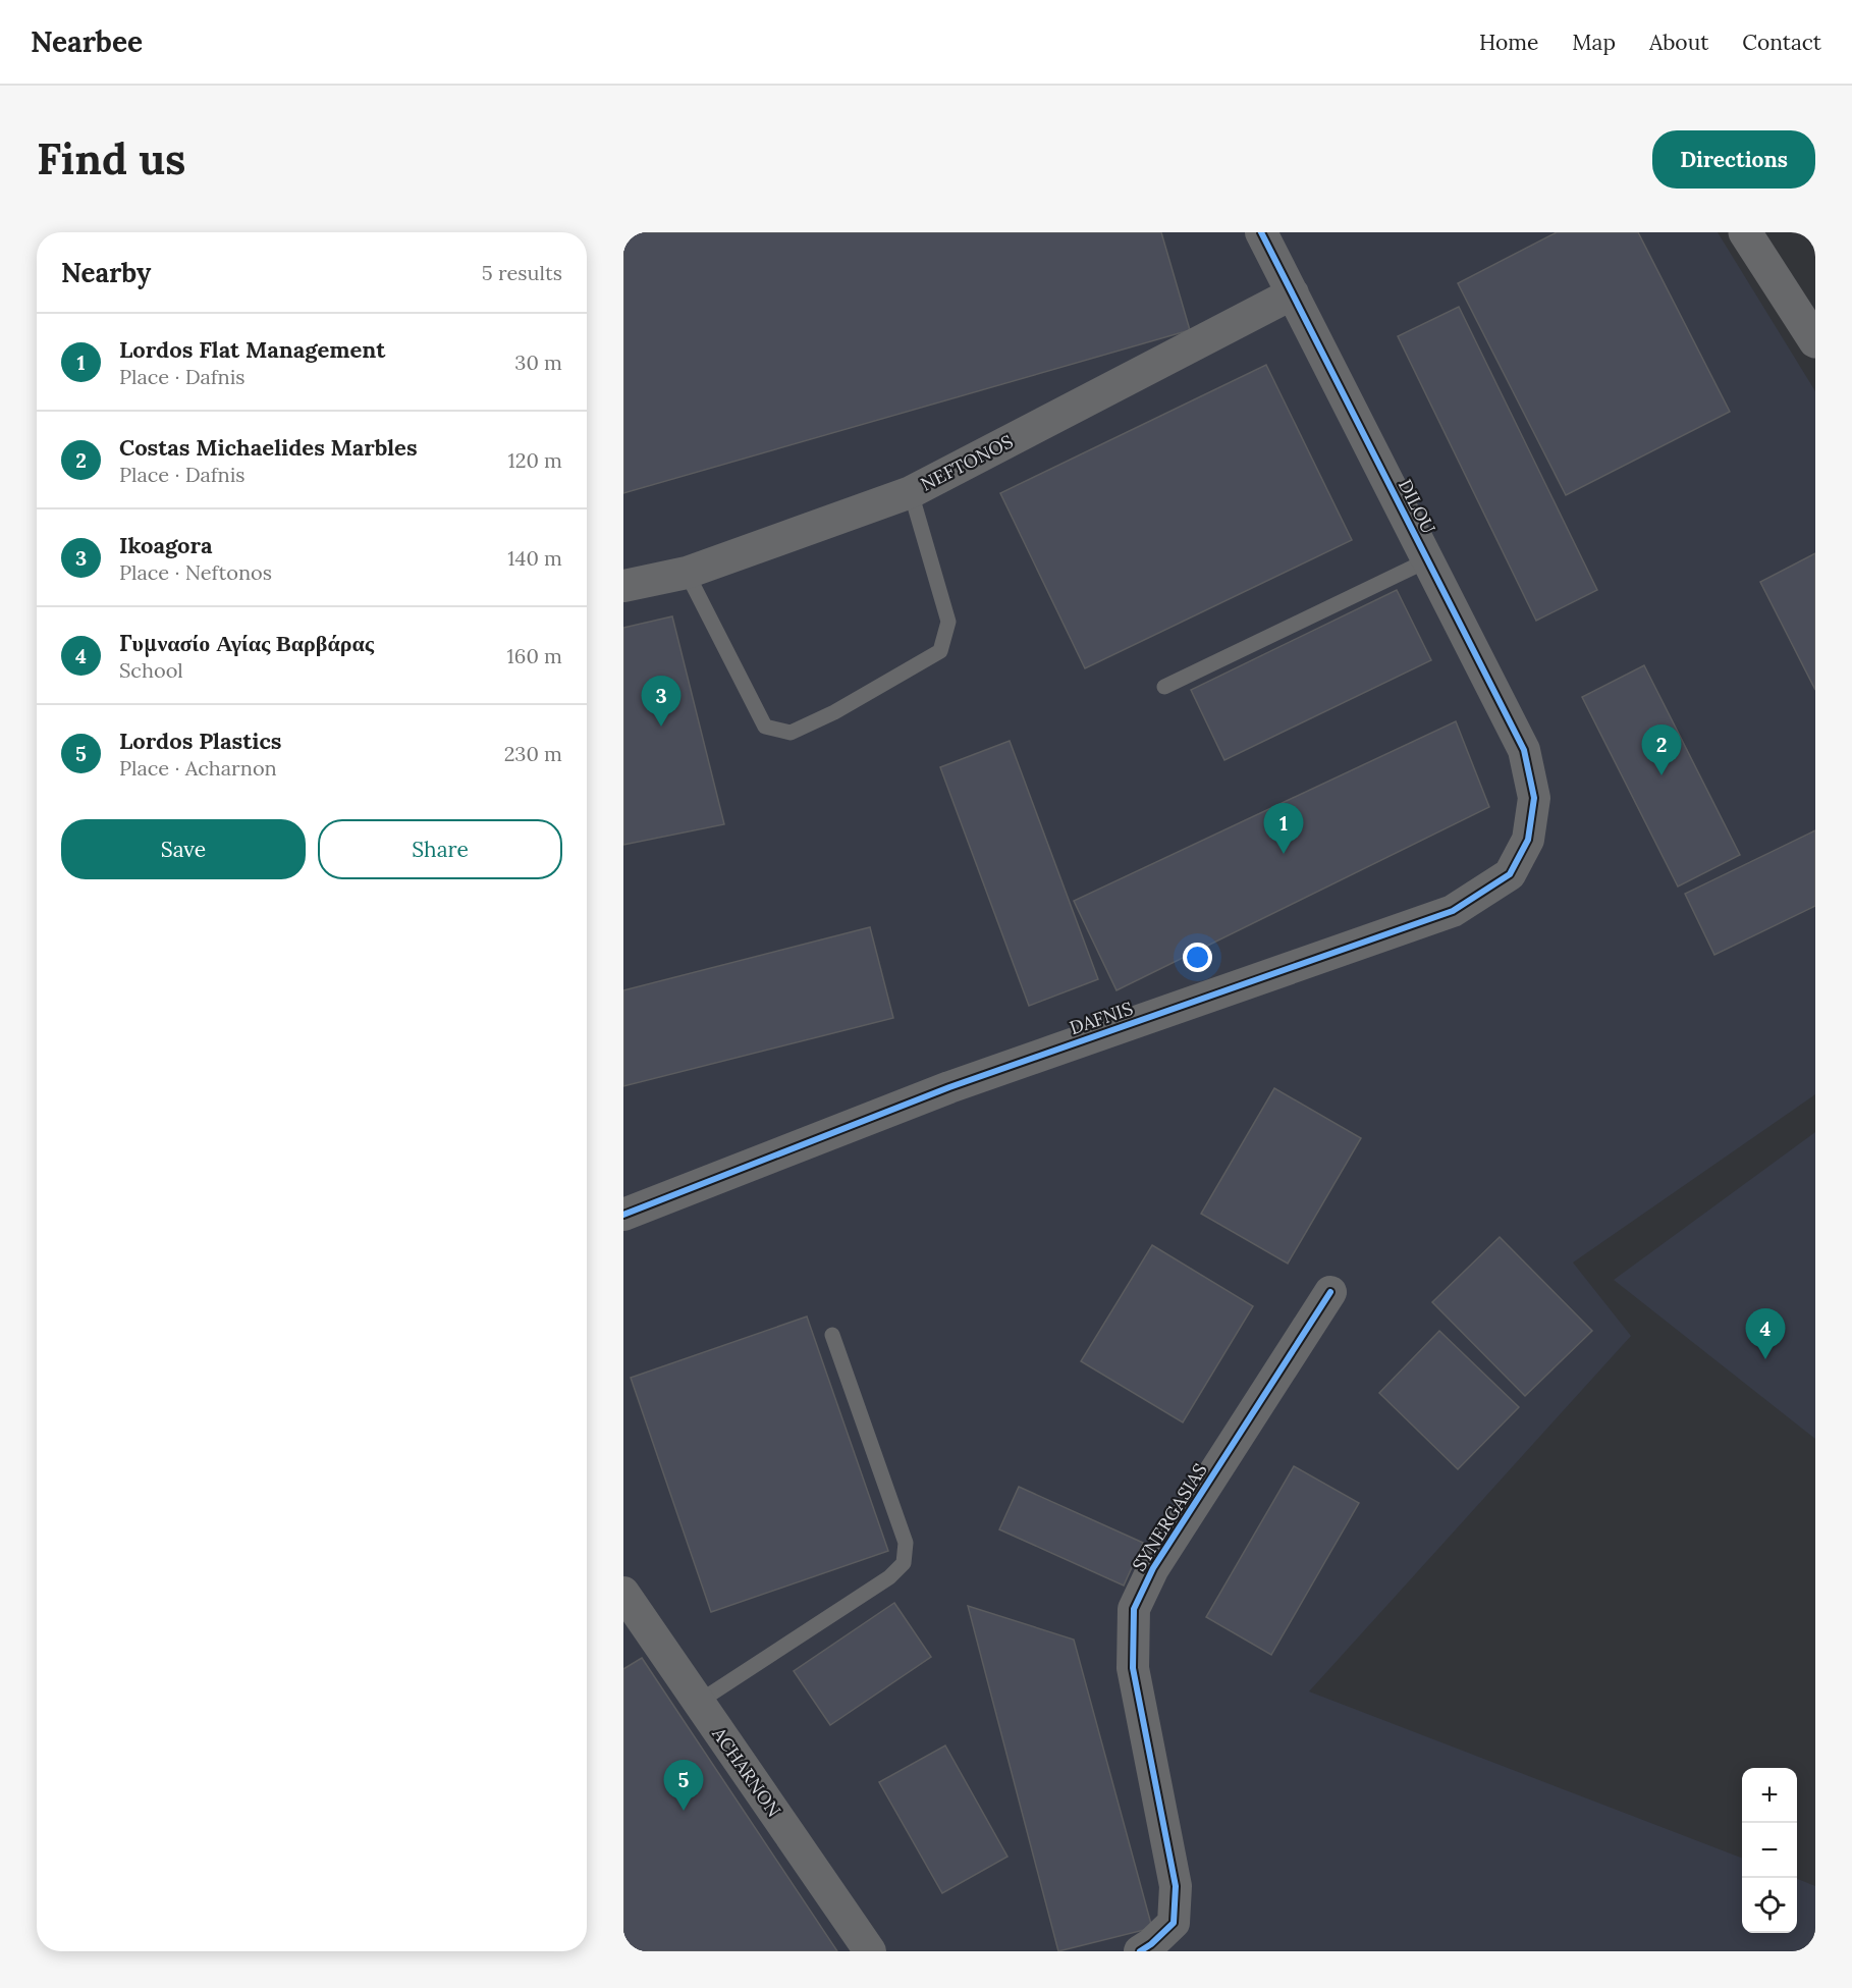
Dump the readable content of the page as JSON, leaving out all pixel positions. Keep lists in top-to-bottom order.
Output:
{
  "streets": {
    "street": [
      "NEFTONOS",
      "DILOU",
      "DAFNIS",
      "SYNERGASIAS",
      "ACHARNON"
    ]
  },
  "crossings": [
    ["NEFTONOS", "DILOU"],
    ["DILOU", "DAFNIS"]
  ],
  "page": {
    "header": "Nearbee",
    "nav": [
      "Home",
      "Map",
      "About",
      "Contact"
    ],
    "buttons": [
      "Directions",
      ["Save", "Share"]
    ],
    "title": "Find us",
    "heading": ["Nearby", "5 results"],
    "list": [
      {
        "mark": "1",
        "name": "Lordos Flat Management",
        "note": "Place · Dafnis",
        "value": "30 m"
      },
      {
        "mark": "2",
        "name": "Costas Michaelides Marbles",
        "note": "Place · Dafnis",
        "value": "120 m"
      },
      {
        "mark": "3",
        "name": "Ikoagora",
        "note": "Place · Neftonos",
        "value": "140 m"
      },
      {
        "mark": "4",
        "name": "Γυμνασίο Αγίας Βαρβάρας",
        "note": "School",
        "value": "160 m"
      },
      {
        "mark": "5",
        "name": "Lordos Plastics",
        "note": "Place · Acharnon",
        "value": "230 m"
      }
    ],
    "pins": [
      "3",
      "2",
      "1",
      "4",
      "5"
    ],
    "map_buttons": ["+", "−"]
  }
}
